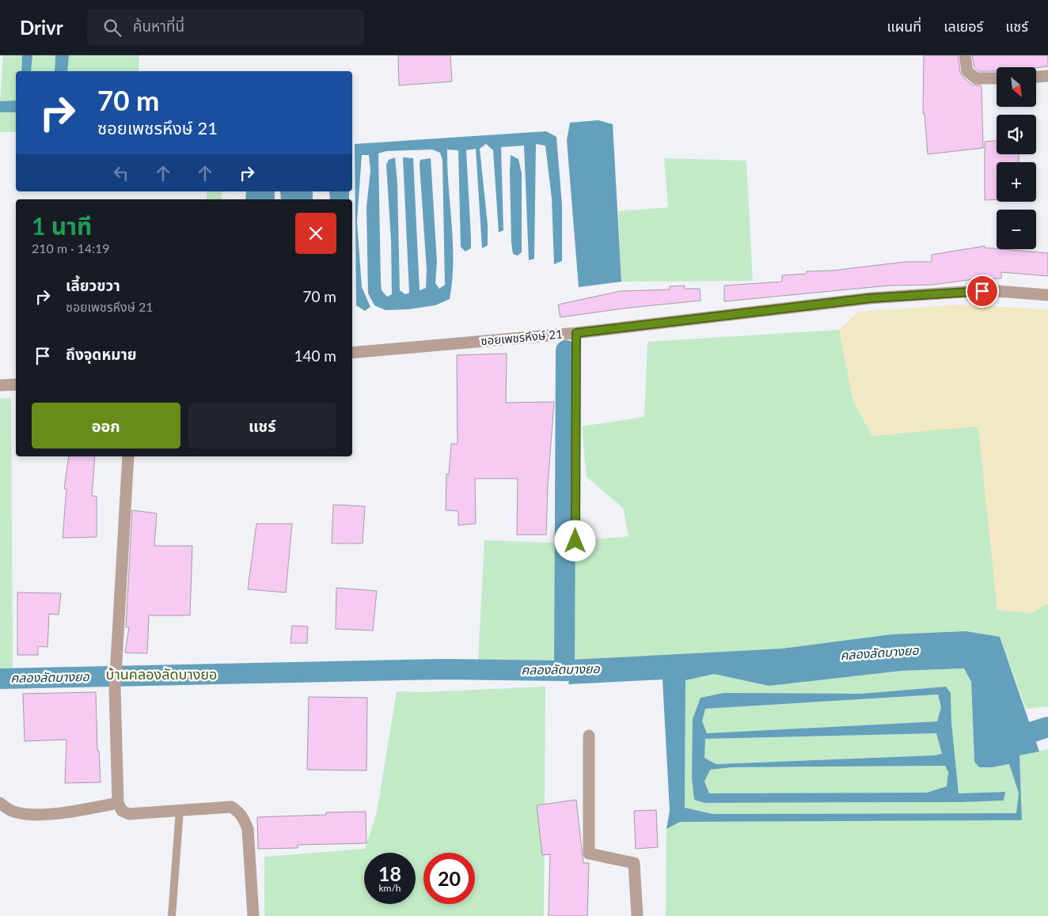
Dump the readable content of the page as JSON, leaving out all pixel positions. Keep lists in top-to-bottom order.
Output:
{
  "streets": {
    "street": ["ซอยเพชรหึงษ์ 21"]
  },
  "districts": ["บ้านคลองลัดบางยอ"],
  "water": ["คลองลัดบางยอ"],
  "north": "bottom right",
  "page": {
    "header": "Drivr",
    "search": "ค้นหาที่นี่",
    "nav": ["แผนที่", "เลเยอร์", "แชร์"],
    "map_buttons": ["+", "−"],
    "turn": ["70 m", "ซอยเพชรหึงษ์ 21"],
    "heading": ["1 นาที", "210 m · 14:19"],
    "list": [
      {
        "name": "เลี้ยวขวา",
        "note": "ซอยเพชรหึงษ์ 21",
        "value": "70 m"
      },
      {
        "name": "ถึงจุดหมาย",
        "value": "140 m"
      }
    ],
    "buttons": ["ออก", "แชร์"],
    "speed": "18 km/h",
    "limit": "20"
  }
}
